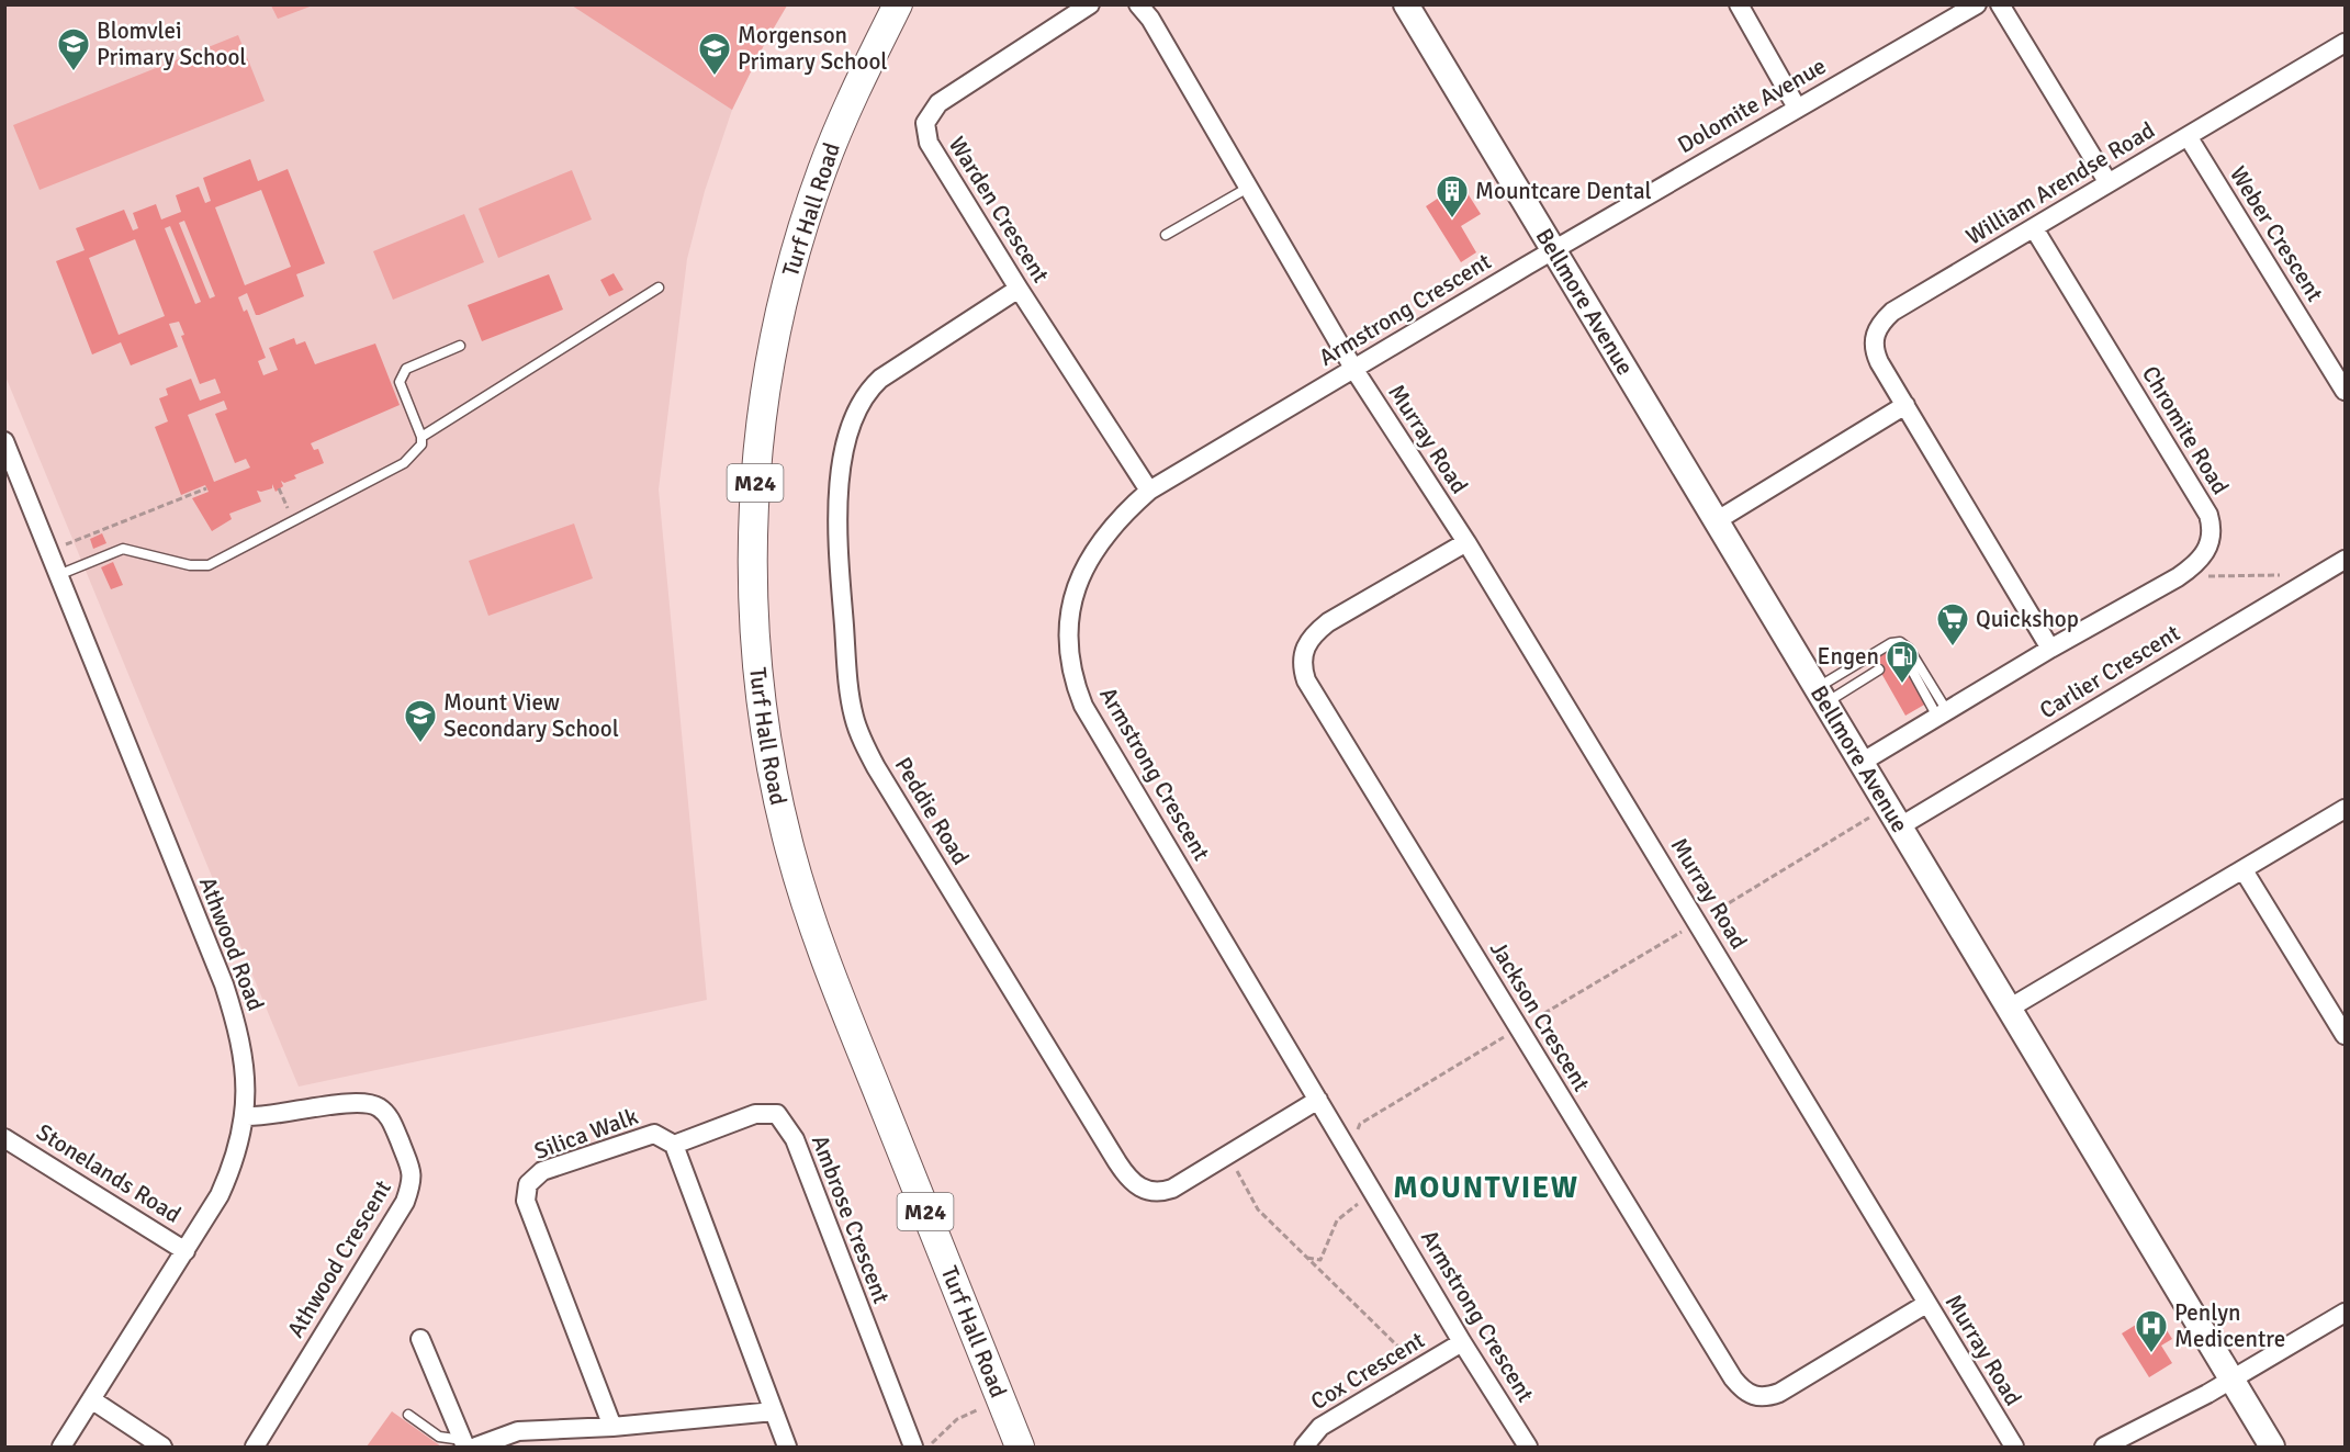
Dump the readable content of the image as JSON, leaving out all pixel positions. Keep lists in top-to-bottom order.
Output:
{
  "streets": {
    "main road": ["Turf Hall Road", "M24"],
    "street": [
      "Dolomite Avenue",
      "William Arendse Road",
      "Warden Crescent",
      "Weber Crescent",
      "Bellmore Avenue",
      "Armstrong Crescent",
      "Chromite Road",
      "Murray Road",
      "Carlier Crescent",
      "Peddie Road",
      "Athwood Road",
      "Jackson Crescent",
      "Silica Walk",
      "Stonelands Road",
      "Ambrose Crescent",
      "Athwood Crescent",
      "Cox Crescent"
    ]
  },
  "crossings": [
    ["Dolomite Avenue", "Bellmore Avenue"],
    ["Dolomite Avenue", "Armstrong Crescent"],
    ["William Arendse Road", "Weber Crescent"],
    ["William Arendse Road", "Chromite Road"],
    ["Warden Crescent", "Armstrong Crescent"],
    ["Warden Crescent", "Peddie Road"],
    ["Bellmore Avenue", "Armstrong Crescent"],
    ["Bellmore Avenue", "Chromite Road"],
    ["Bellmore Avenue", "Carlier Crescent"],
    ["Armstrong Crescent", "Murray Road"],
    ["Armstrong Crescent", "Peddie Road"],
    ["Armstrong Crescent", "Cox Crescent"],
    ["Murray Road", "Jackson Crescent"],
    ["Athwood Road", "Stonelands Road"],
    ["Athwood Road", "Athwood Crescent"],
    ["Silica Walk", "Ambrose Crescent"]
  ],
  "districts": ["MOUNTVIEW"],
  "places": {
    "school or university": ["Blomvlei Primary School", "Morgenson Primary School", "Mount View Secondary School"],
    "building": ["Mountcare Dental"],
    "supermarket": ["Quickshop"],
    "fuel station": ["Engen"],
    "hospital": ["Penlyn Medicentre"]
  }
}
